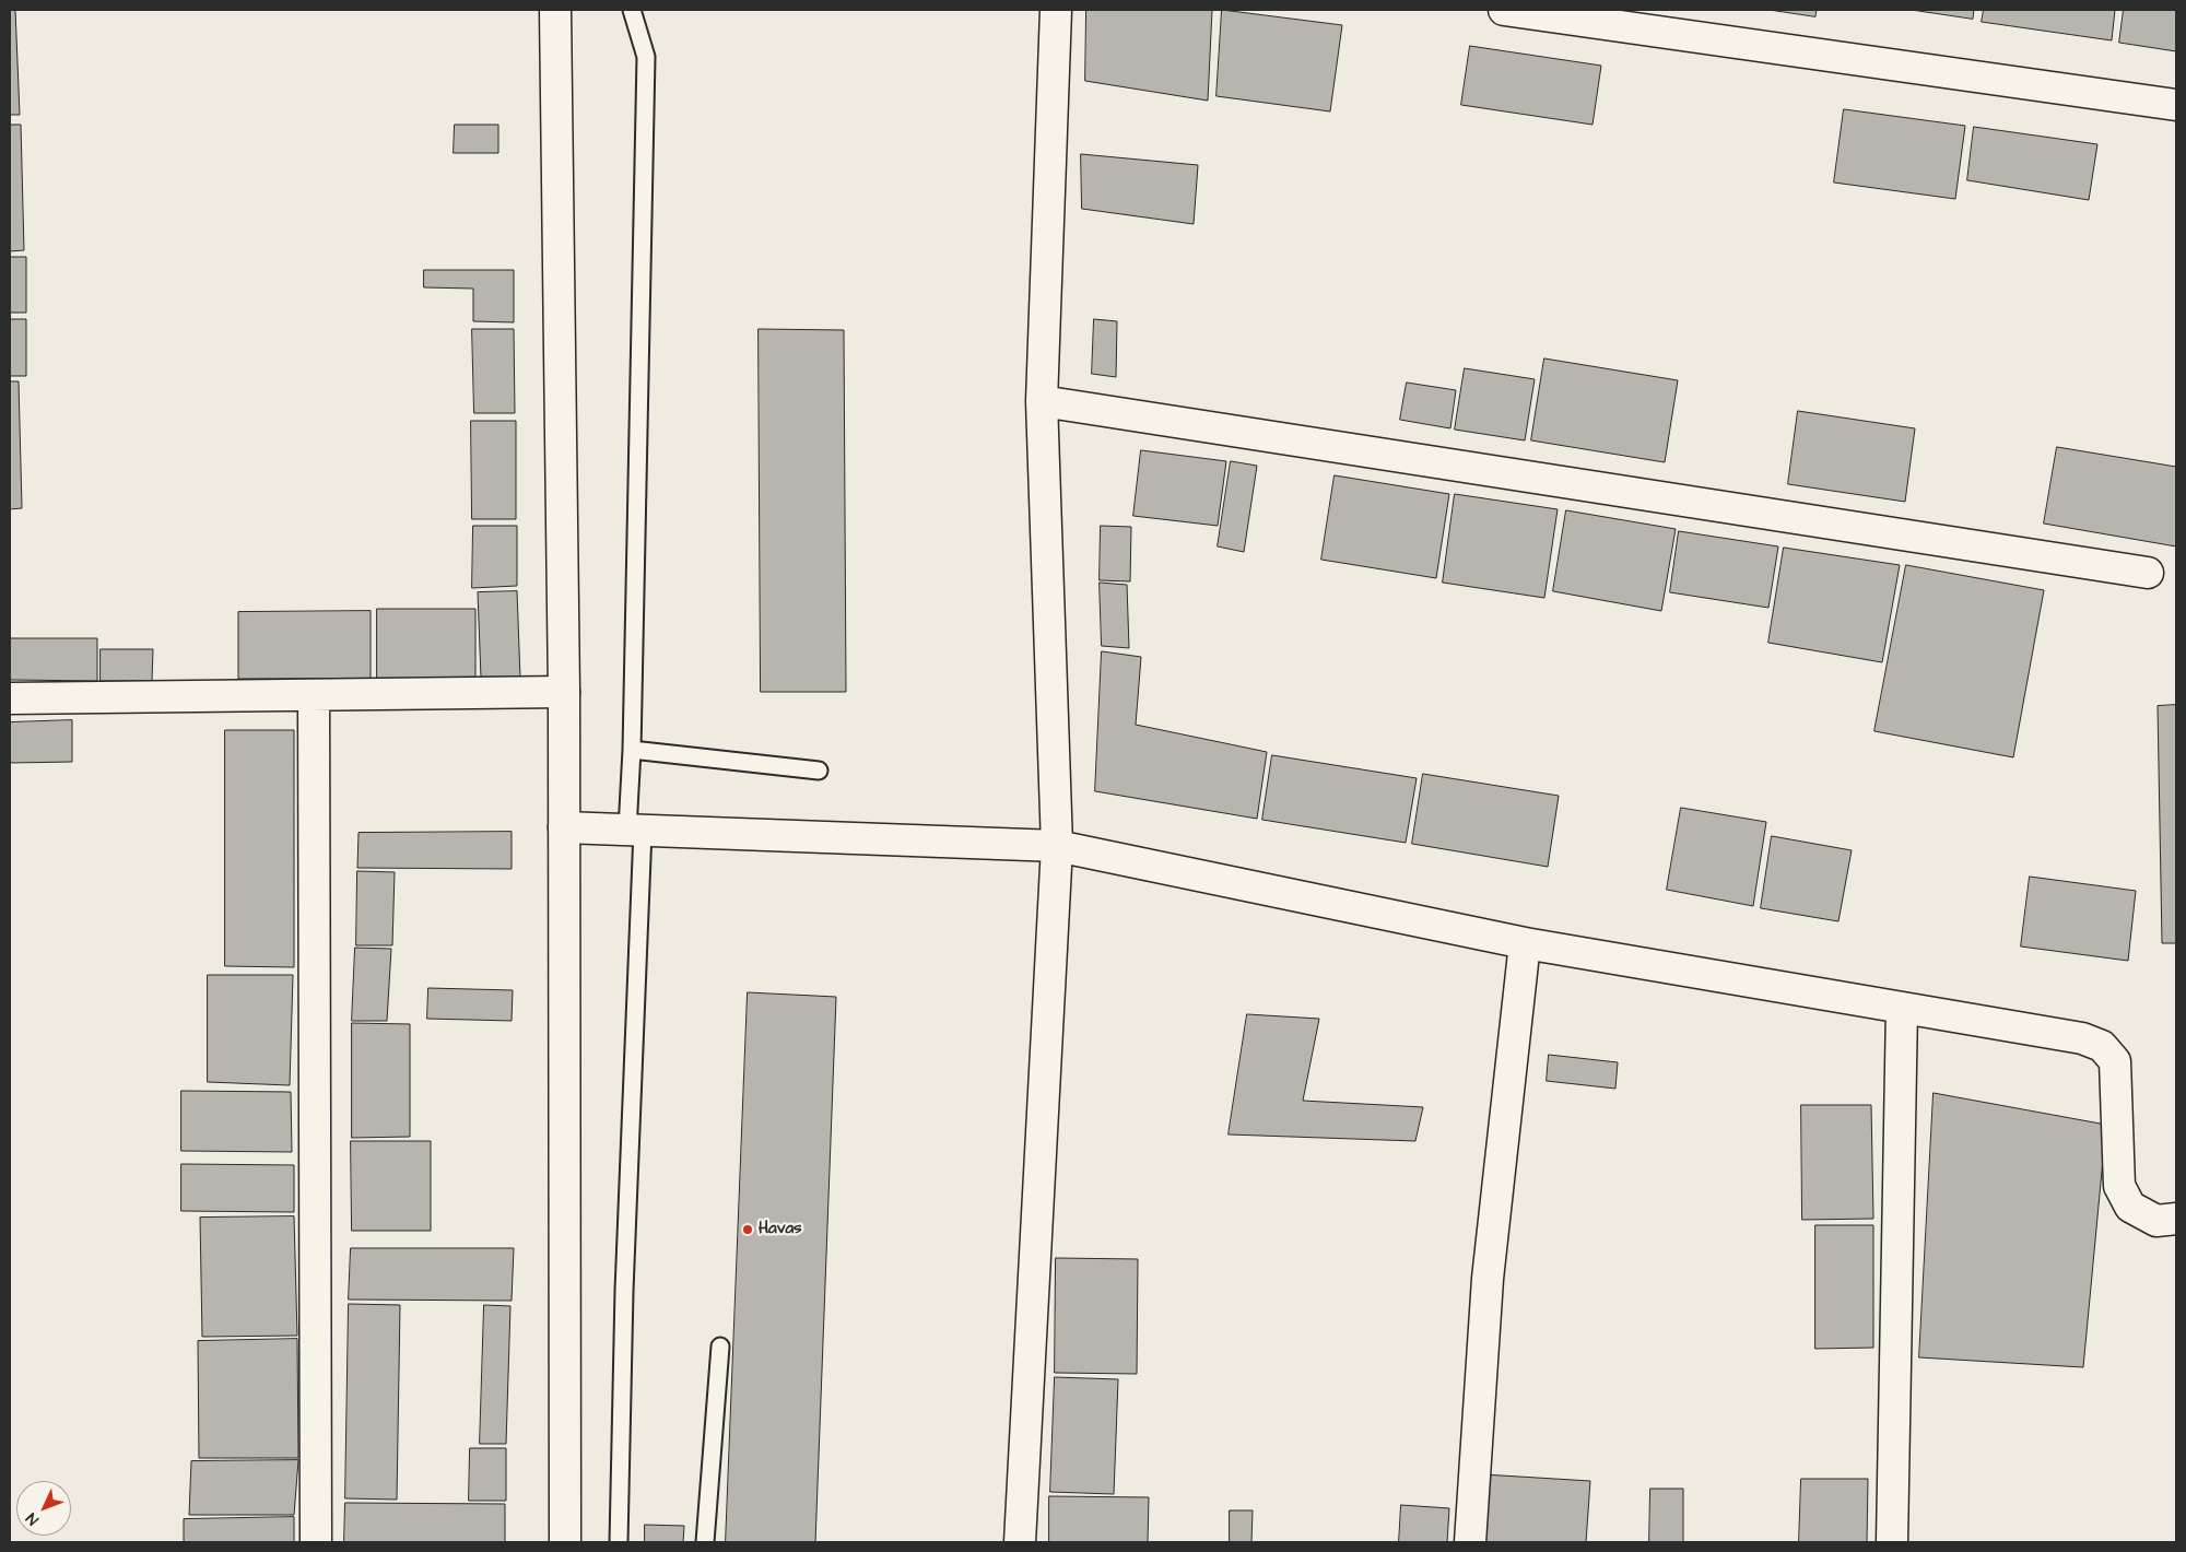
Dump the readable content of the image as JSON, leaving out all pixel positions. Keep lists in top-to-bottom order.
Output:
{
  "places": ["Havas"],
  "north": "bottom left"
}
